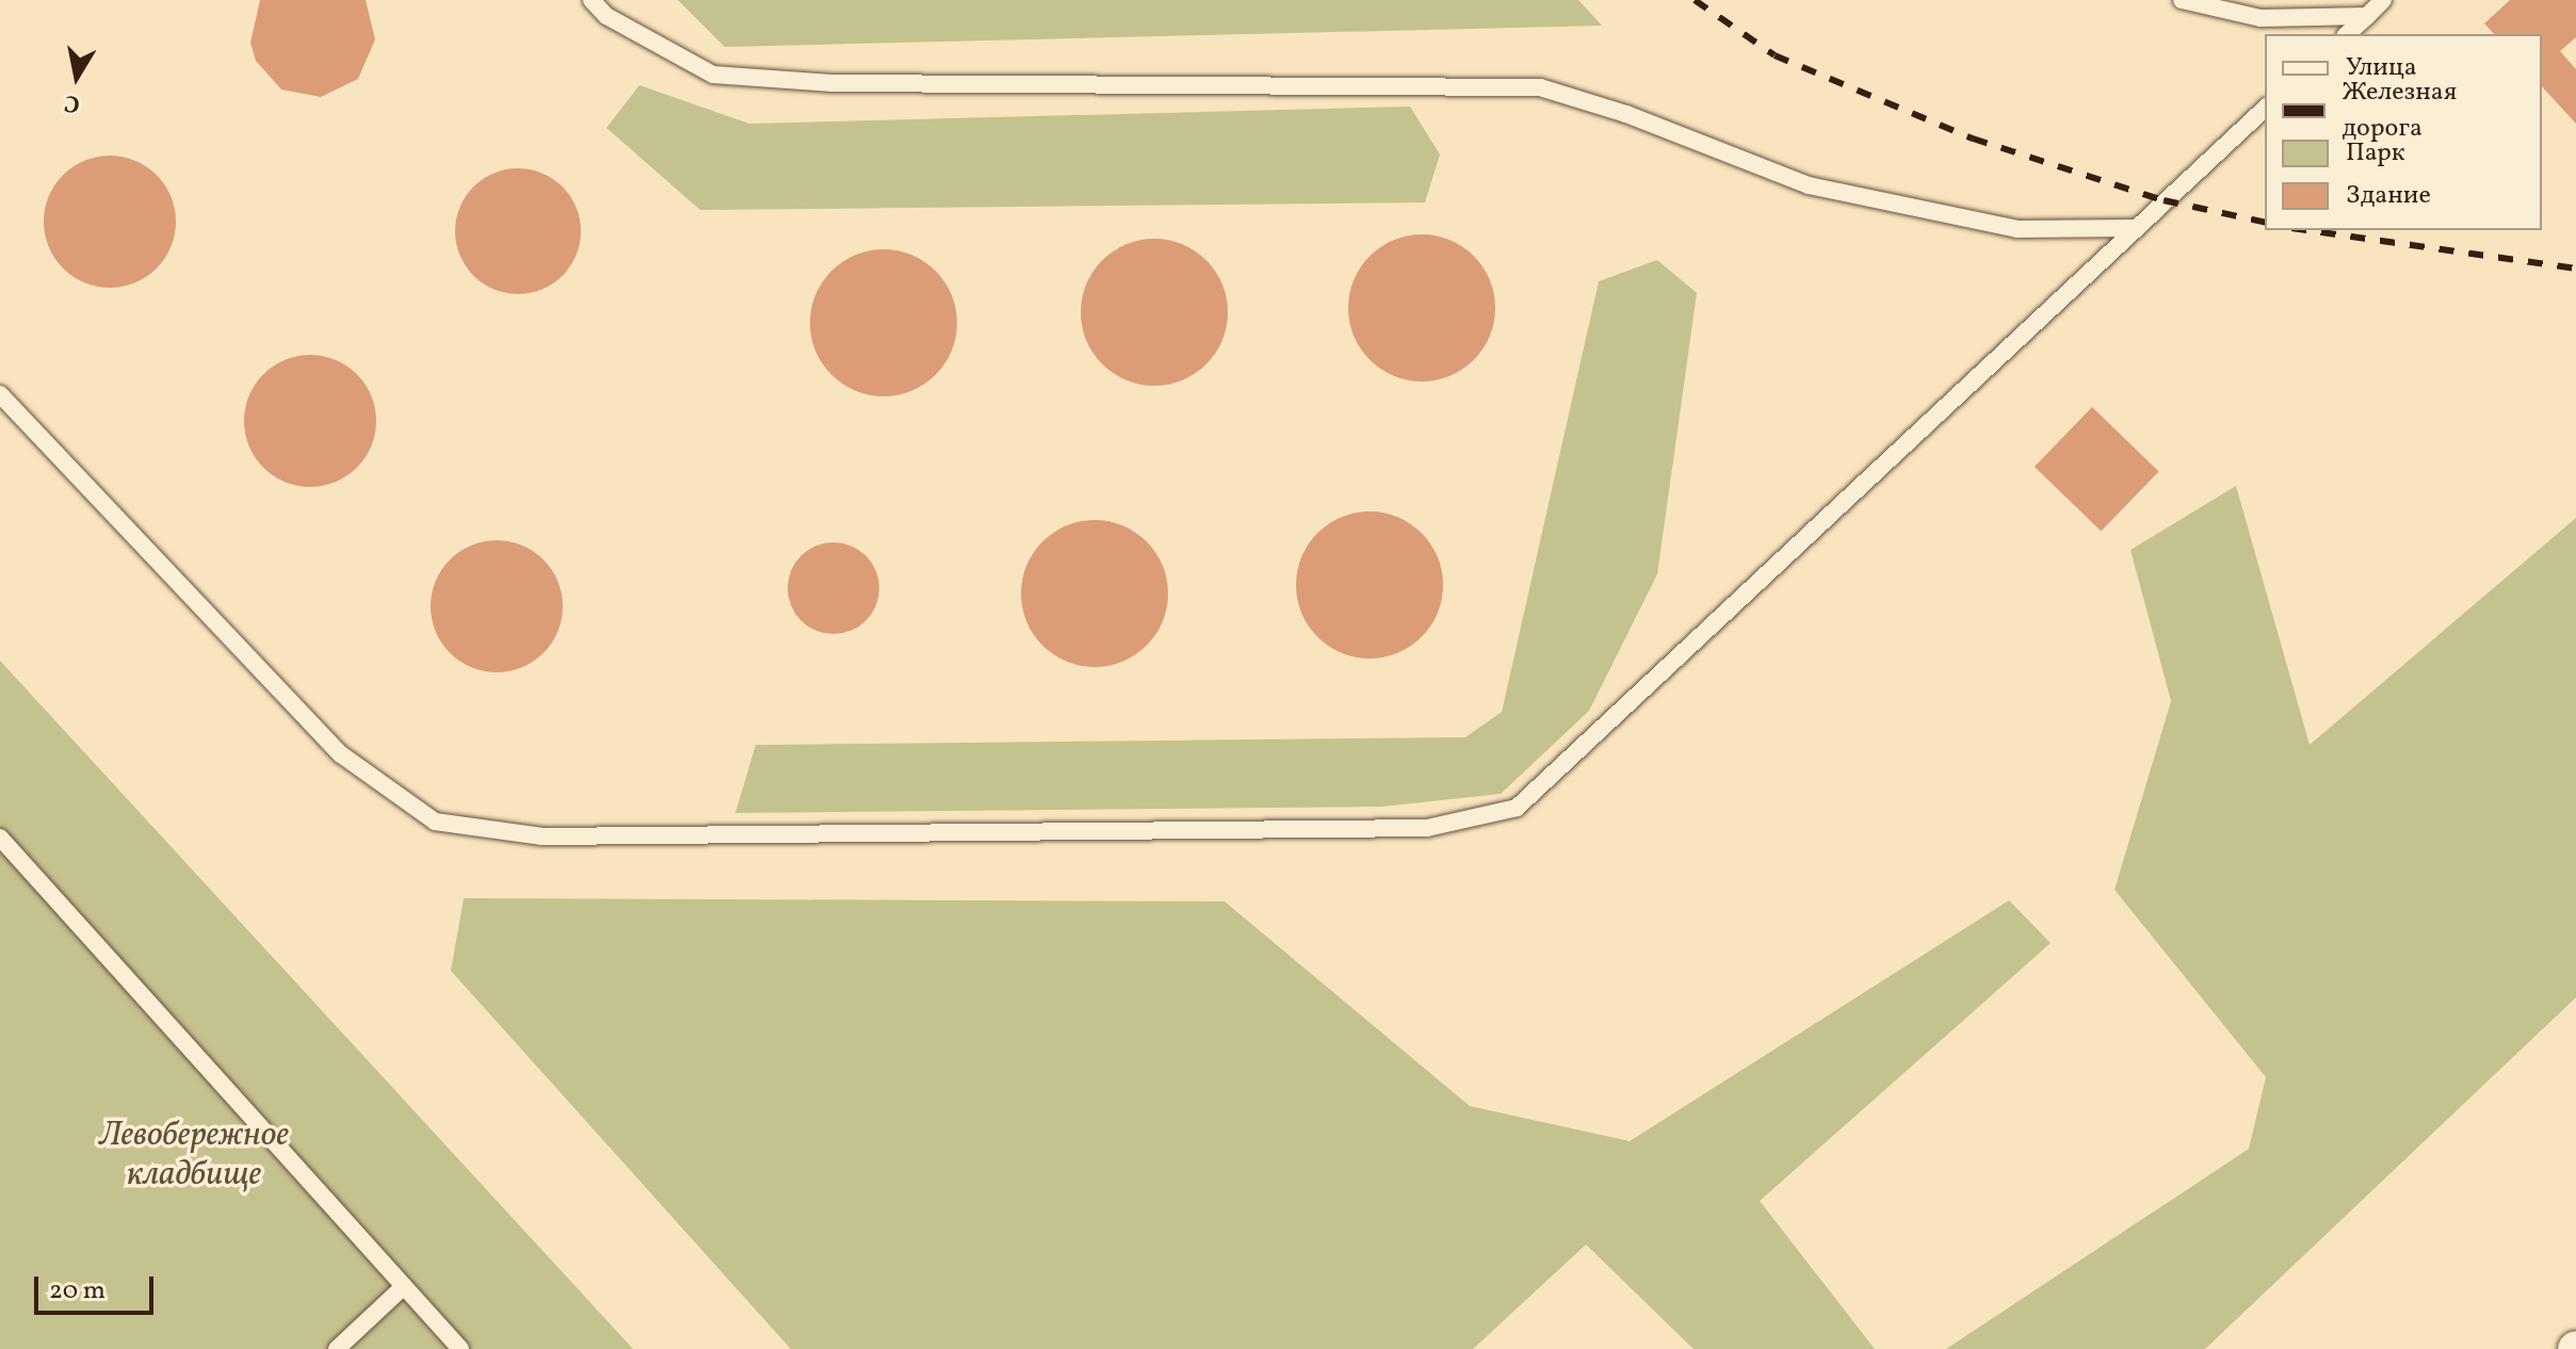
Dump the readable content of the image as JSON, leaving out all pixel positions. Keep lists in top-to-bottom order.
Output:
{
  "parks": ["Левобережное кладбище"],
  "legend": [
    "Улица",
    "Железная дорога",
    "Парк",
    "Здание"
  ],
  "scale_bar": "20 m",
  "north": "bottom"
}
